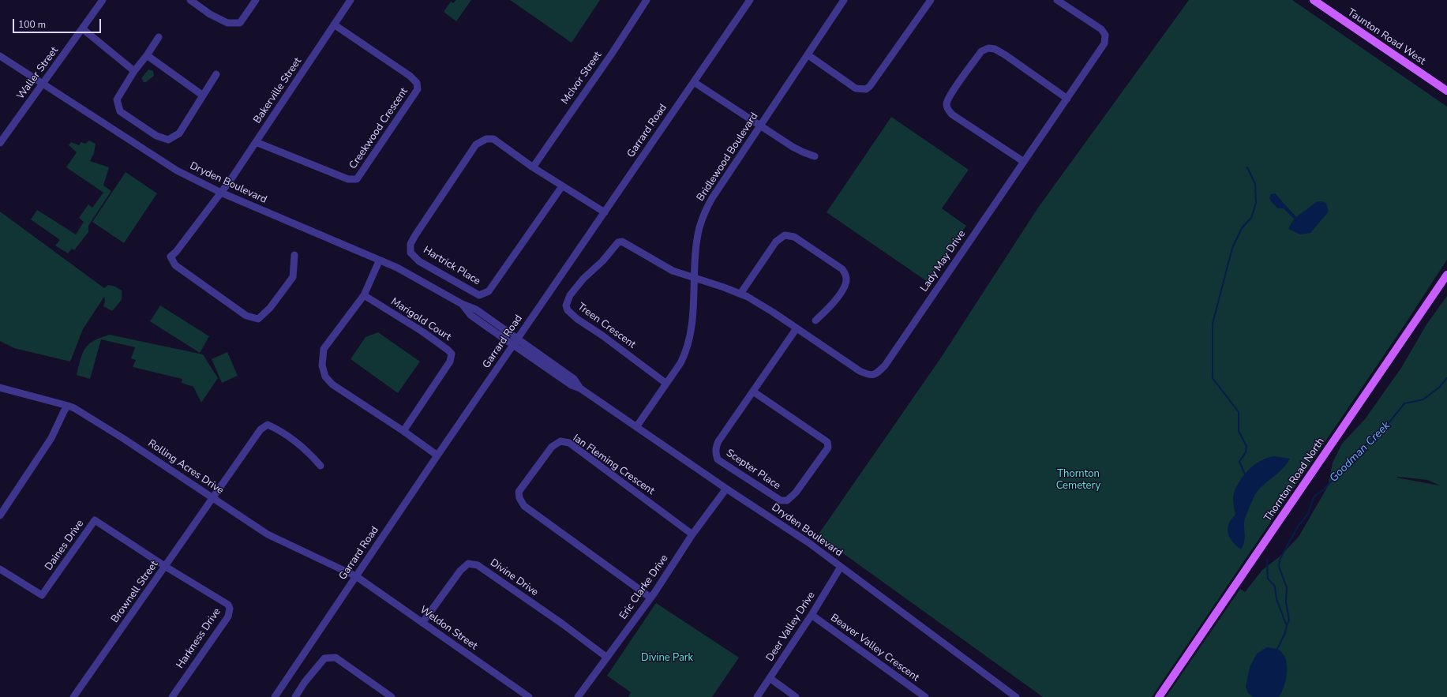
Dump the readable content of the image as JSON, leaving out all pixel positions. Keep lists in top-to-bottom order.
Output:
{
  "streets": {
    "main road": ["Taunton Road West", "Thornton Road North"],
    "street": [
      "Waller Street",
      "McIvor Street",
      "Bakerville Street",
      "Creekwood Crescent",
      "Garrard Road",
      "Bridlewood Boulevard",
      "Dryden Boulevard",
      "Lady May Drive",
      "Hartrick Place",
      "Marigold Court",
      "Treen Crescent",
      "Ian Fleming Crescent",
      "Rolling Acres Drive",
      "Scepter Place",
      "Daines Drive",
      "Divine Drive",
      "Eric Clarke Drive",
      "Brownell Street",
      "Deer Valley Drive",
      "Weldon Street",
      "Harkness Drive",
      "Beaver Valley Crescent"
    ]
  },
  "crossings": [
    ["Waller Street", "Dryden Boulevard"],
    ["McIvor Street", "Hartrick Place"],
    ["Bakerville Street", "Creekwood Crescent"],
    ["Bakerville Street", "Dryden Boulevard"],
    ["Garrard Road", "Dryden Boulevard"],
    ["Garrard Road", "Hartrick Place"],
    ["Garrard Road", "Rolling Acres Drive"],
    ["Garrard Road", "Weldon Street"],
    ["Bridlewood Boulevard", "Dryden Boulevard"],
    ["Bridlewood Boulevard", "Lady May Drive"],
    ["Bridlewood Boulevard", "Treen Crescent"],
    ["Dryden Boulevard", "Eric Clarke Drive"],
    ["Dryden Boulevard", "Deer Valley Drive"],
    ["Lady May Drive", "Treen Crescent"],
    ["Lady May Drive", "Scepter Place"],
    ["Ian Fleming Crescent", "Eric Clarke Drive"],
    ["Rolling Acres Drive", "Brownell Street"],
    ["Rolling Acres Drive", "Weldon Street"],
    ["Daines Drive", "Brownell Street"],
    ["Daines Drive", "Harkness Drive"],
    ["Divine Drive", "Eric Clarke Drive"],
    ["Divine Drive", "Weldon Street"],
    ["Brownell Street", "Harkness Drive"],
    ["Deer Valley Drive", "Beaver Valley Crescent"]
  ],
  "water": ["Goodman Creek"],
  "parks": ["Thornton Cemetery", "Divine Park"],
  "scale_bar": "100 m"
}
